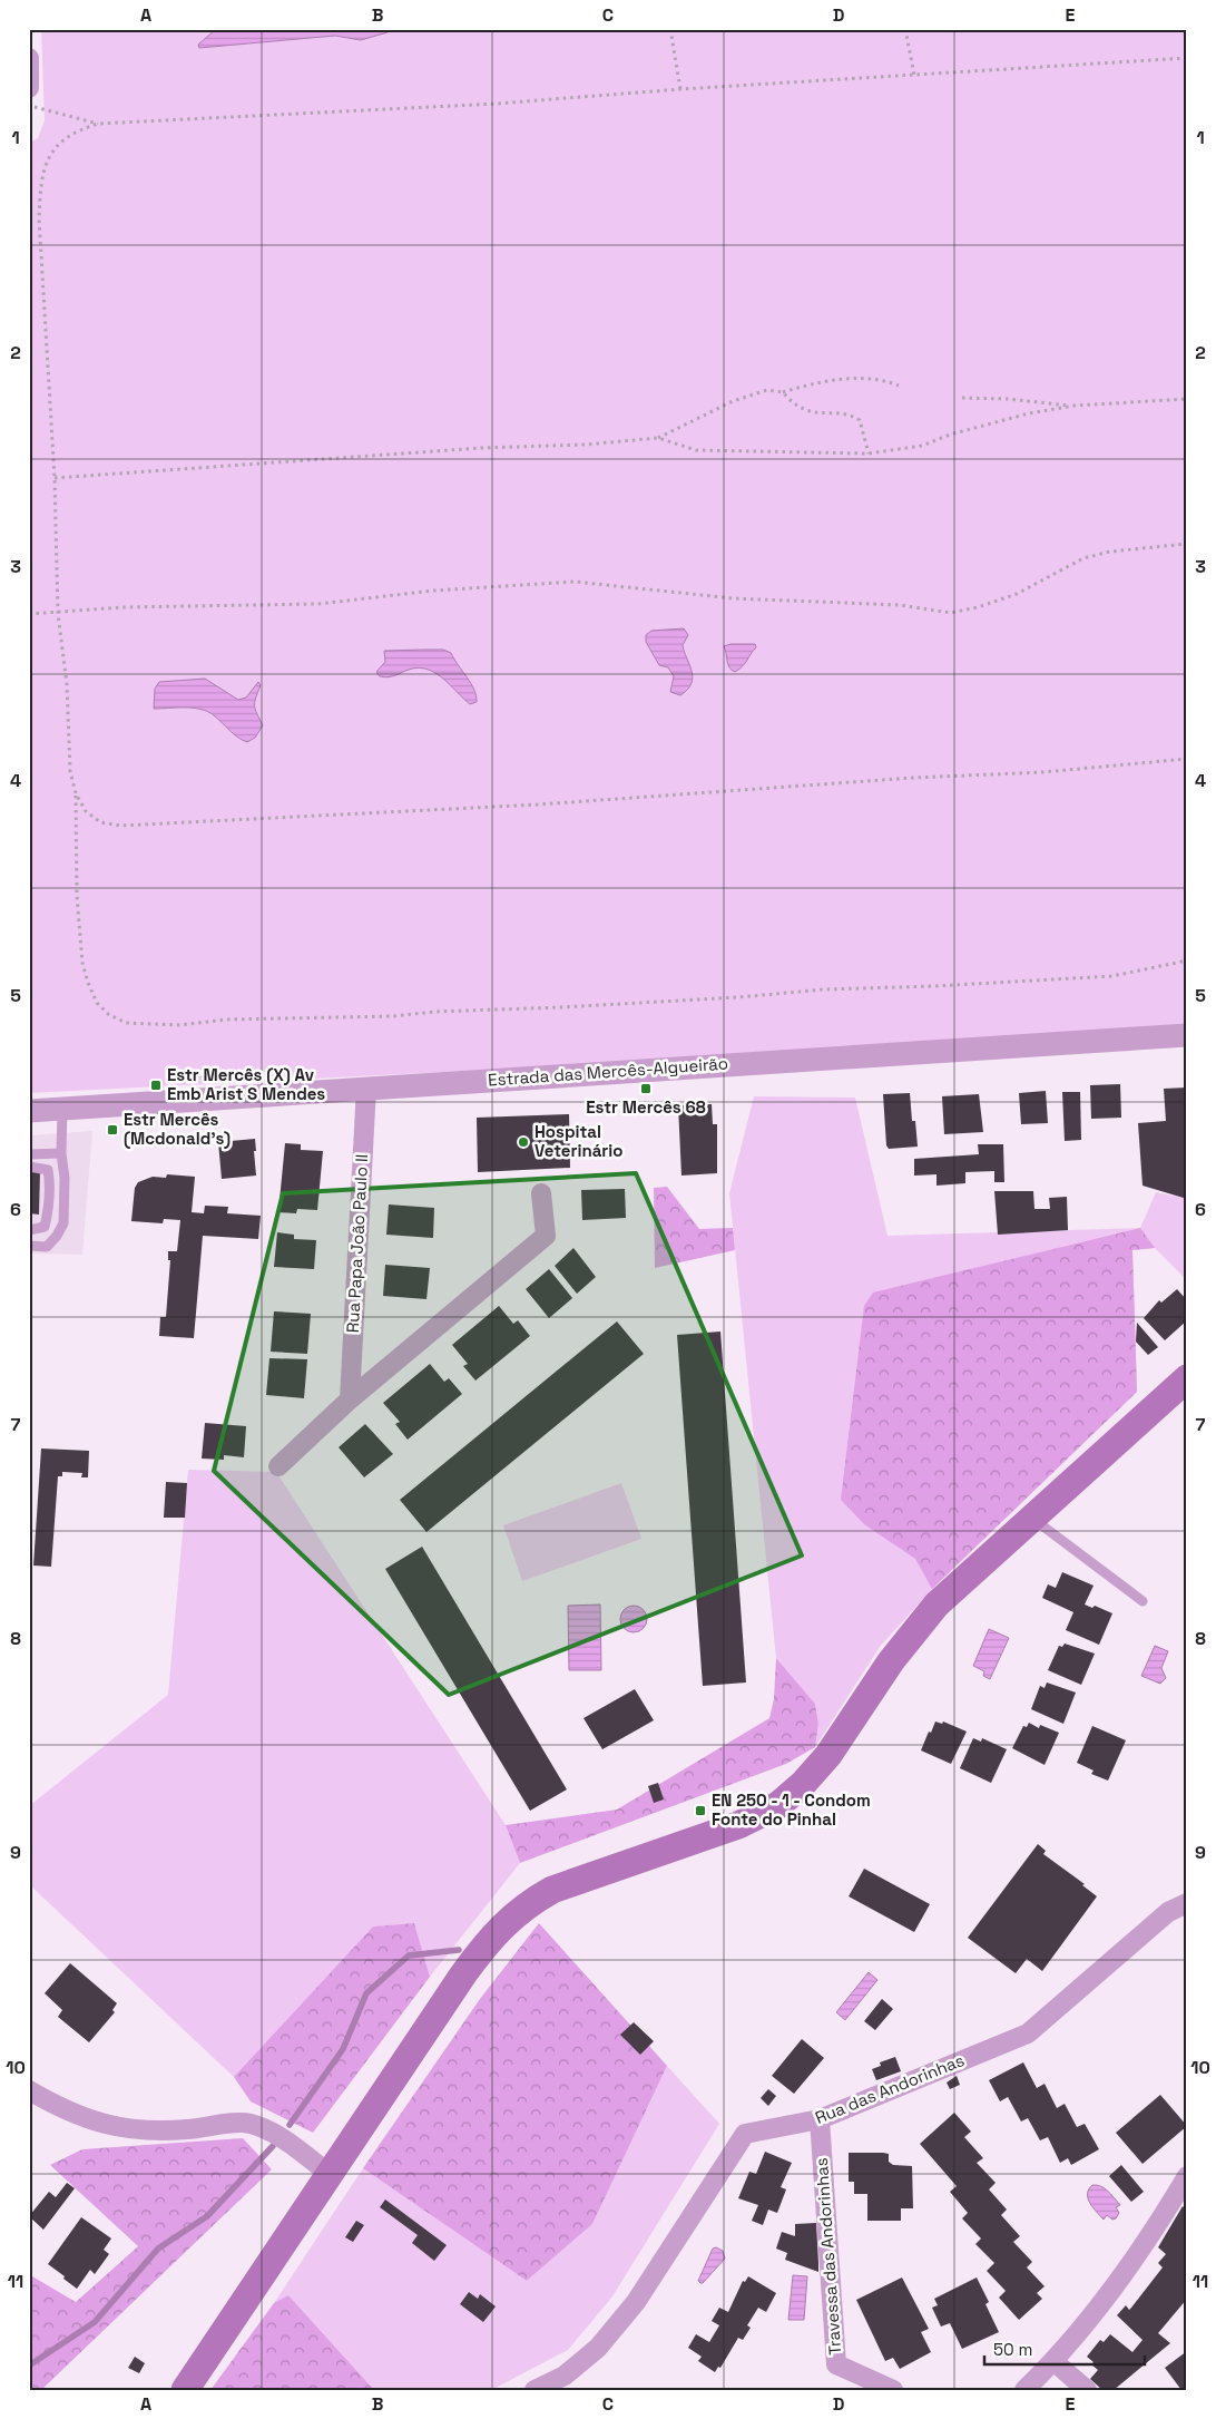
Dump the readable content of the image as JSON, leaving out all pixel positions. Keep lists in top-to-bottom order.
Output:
{
  "streets": {
    "street": [
      "Estrada das Mercês-Algueirão",
      "Rua Papa João Paulo II",
      "Rua das Andorinhas",
      "Travessa das Andorinhas"
    ]
  },
  "crossings": [
    ["Estrada das Mercês-Algueirão", "Rua Papa João Paulo II"],
    ["Rua das Andorinhas", "Travessa das Andorinhas"]
  ],
  "places": {
    "transit": [
      "Estr Mercês (X) Av Emb Arist S Mendes",
      "Estr Mercês 68",
      "Estr Mercês (Mcdonald's)",
      "EN 250 - 1 - Condom Fonte do Pinhal"
    ],
    "other": ["Hospital Veterinário"]
  },
  "scale_bar": "50 m",
  "grid": {
    "columns": [
      "A",
      "B",
      "C",
      "D",
      "E"
    ],
    "rows": [
      "1",
      "2",
      "3",
      "4",
      "5",
      "6",
      "7",
      "8",
      "9",
      "10",
      "11"
    ]
  }
}
